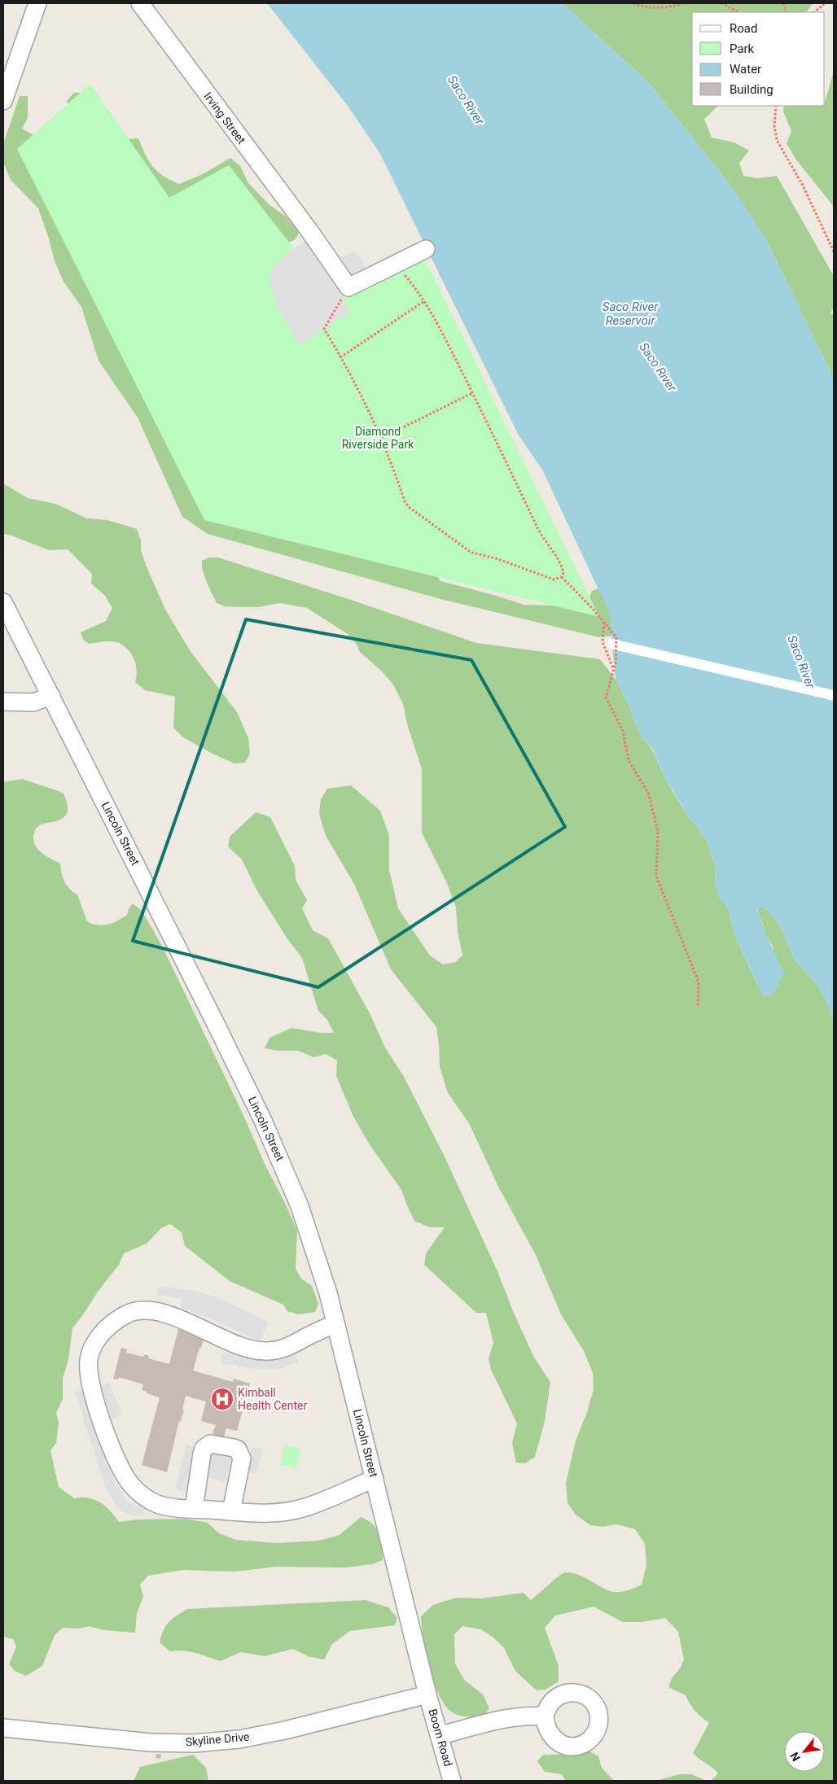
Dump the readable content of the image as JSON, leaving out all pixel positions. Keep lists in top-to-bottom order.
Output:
{
  "streets": {
    "street": [
      "Irving Street",
      "Lincoln Street",
      "Boom Road",
      "Skyline Drive"
    ]
  },
  "crossings": [
    ["Lincoln Street", "Boom Road"],
    ["Lincoln Street", "Skyline Drive"],
    ["Boom Road", "Skyline Drive"]
  ],
  "water": ["Saco River", "Saco River Reservoir"],
  "parks": ["Diamond Riverside Park"],
  "places": {
    "hospital": ["Kimball Health Center"]
  },
  "legend": [
    "Road",
    "Park",
    "Water",
    "Building"
  ],
  "north": "bottom left"
}
